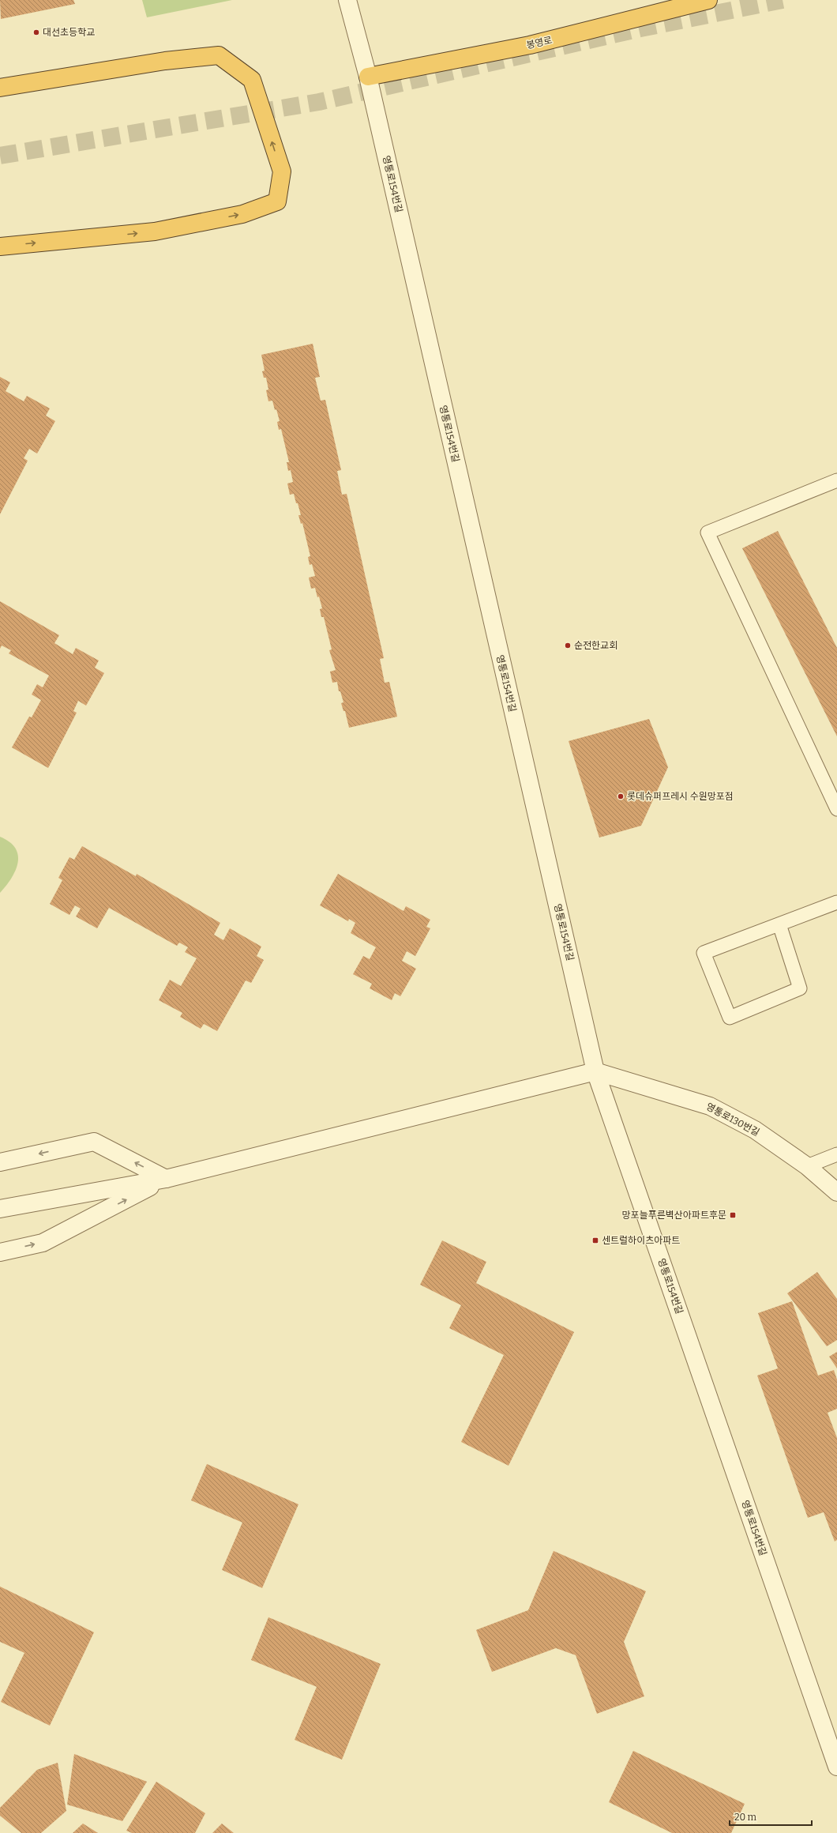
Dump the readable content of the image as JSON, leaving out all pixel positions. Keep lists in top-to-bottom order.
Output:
{
  "streets": {
    "highway": ["봉영로"],
    "street": ["영통로154번길", "영통로130번길"]
  },
  "crossings": [
    ["봉영로", "영통로154번길"],
    ["영통로154번길", "영통로130번길"]
  ],
  "places": {
    "other": ["대선초등학교", "순전한교회", "롯데슈퍼프레시 수원망포점"],
    "transit": ["망포늘푸른벽산아파트후문", "센트럴하이츠아파트"]
  },
  "scale_bar": "20 m"
}
